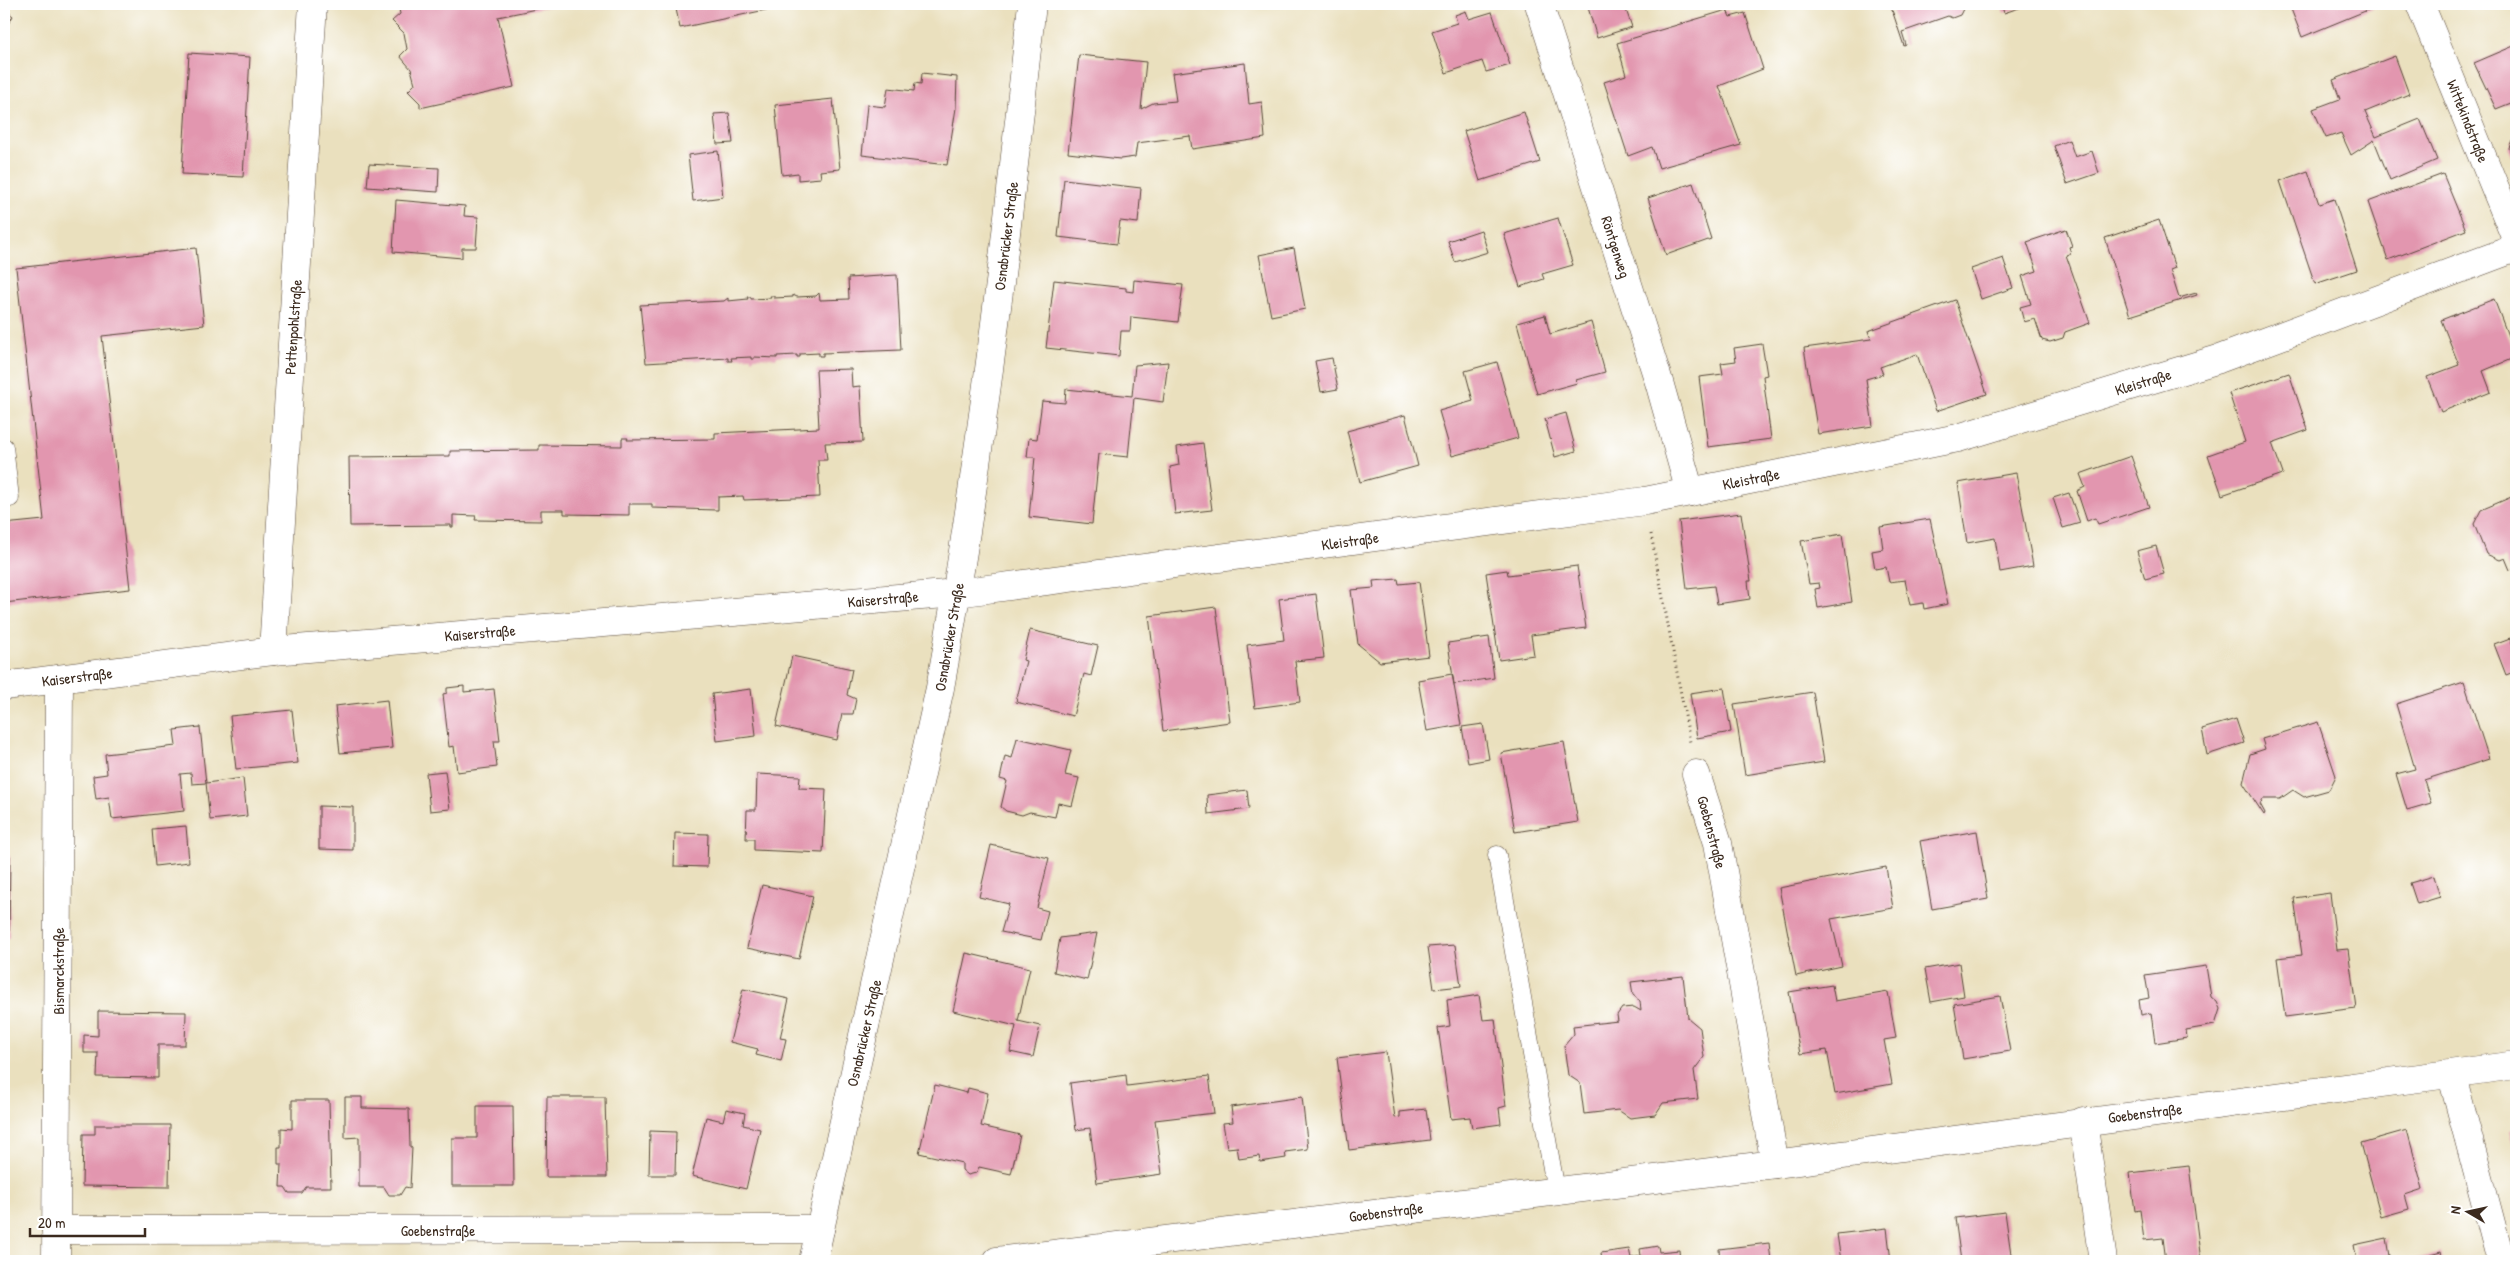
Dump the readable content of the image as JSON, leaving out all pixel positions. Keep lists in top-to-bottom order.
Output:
{
  "streets": {
    "street": [
      "Wittekindstraße",
      "Osnabrücker Straße",
      "Röntgenweg",
      "Pettenpohlstraße",
      "Kleistraße",
      "Kaiserstraße",
      "Goebenstraße",
      "Bismarckstraße"
    ]
  },
  "crossings": [
    ["Osnabrücker Straße", "Kleistraße"],
    ["Osnabrücker Straße", "Kaiserstraße"],
    ["Osnabrücker Straße", "Goebenstraße"],
    ["Röntgenweg", "Kleistraße"],
    ["Pettenpohlstraße", "Kaiserstraße"],
    ["Kleistraße", "Kaiserstraße"],
    ["Kaiserstraße", "Bismarckstraße"],
    ["Goebenstraße", "Bismarckstraße"]
  ],
  "scale_bar": "20 m",
  "north": "left"
}
